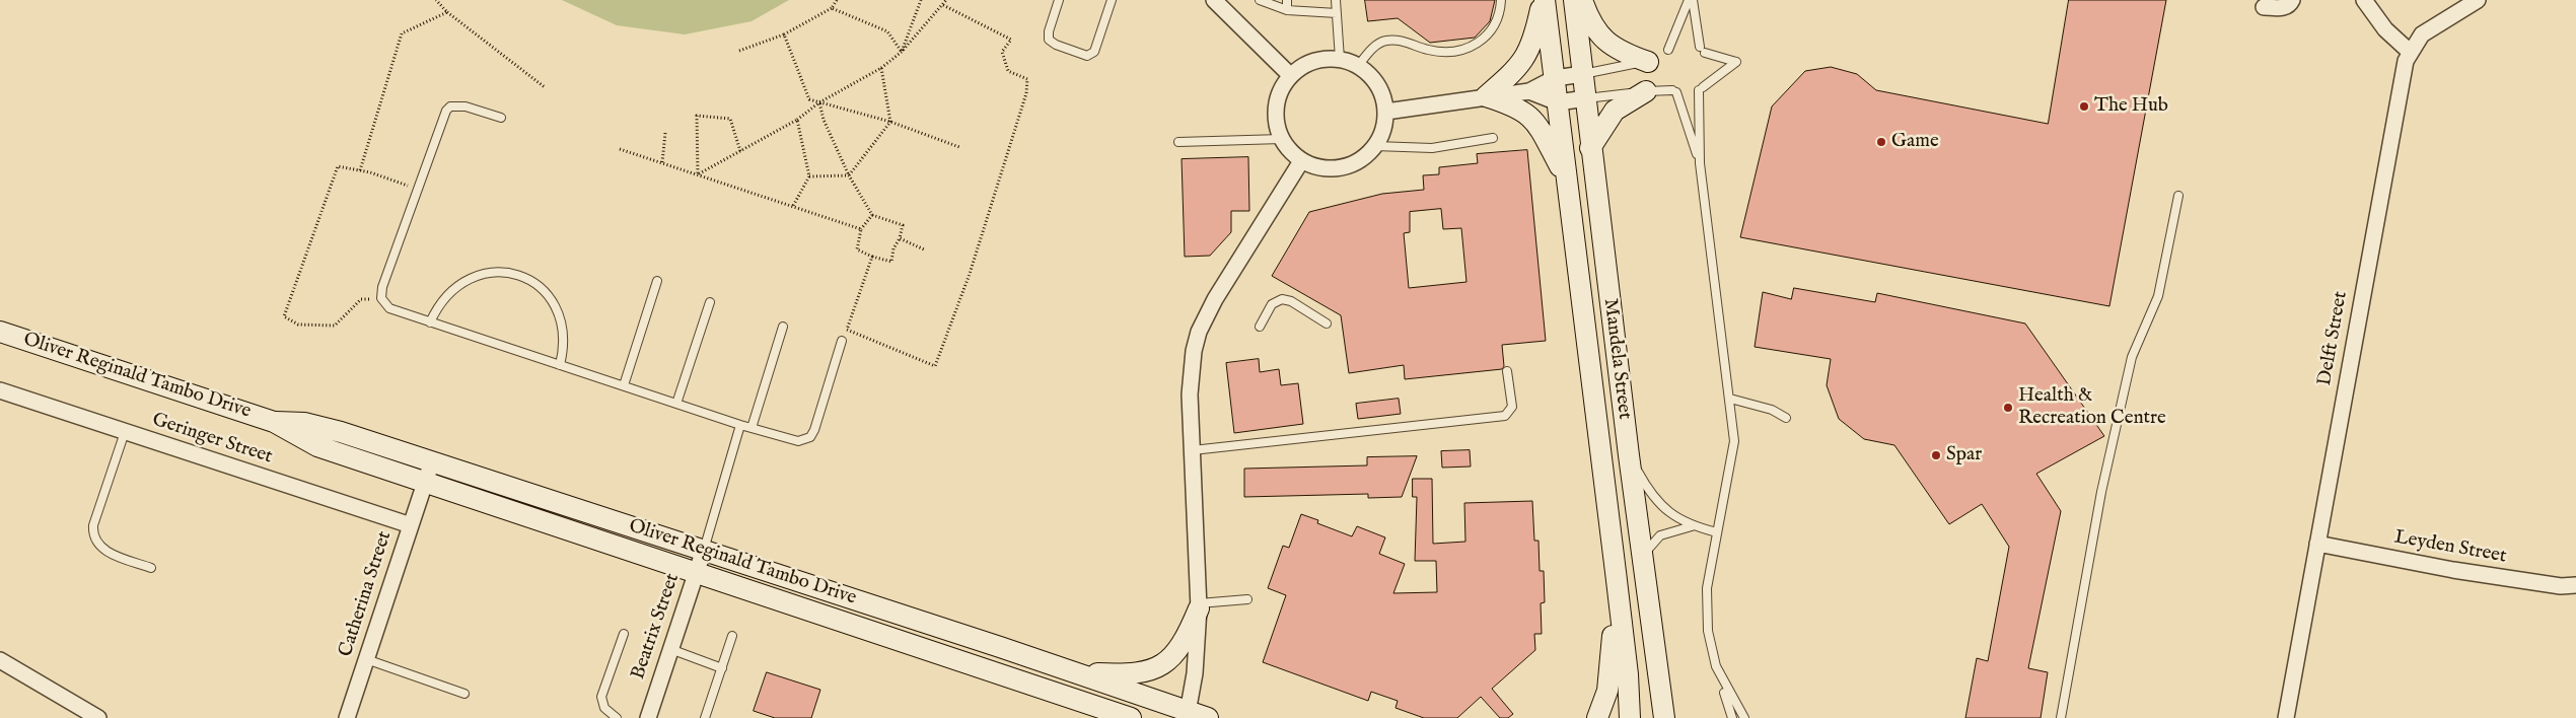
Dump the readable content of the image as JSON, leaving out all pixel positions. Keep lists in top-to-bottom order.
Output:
{
  "streets": {
    "main road": ["Mandela Street", "Oliver Reginald Tambo Drive"],
    "street": [
      "Delft Street",
      "Geringer Street",
      "Leyden Street",
      "Catherina Street",
      "Beatrix Street"
    ]
  },
  "crossings": [
    ["Delft Street", "Leyden Street"],
    ["Oliver Reginald Tambo Drive", "Catherina Street"],
    ["Oliver Reginald Tambo Drive", "Beatrix Street"],
    ["Geringer Street", "Catherina Street"]
  ],
  "places": [
    "The Hub",
    "Game",
    "Health & Recreation Centre",
    "Spar"
  ]
}
